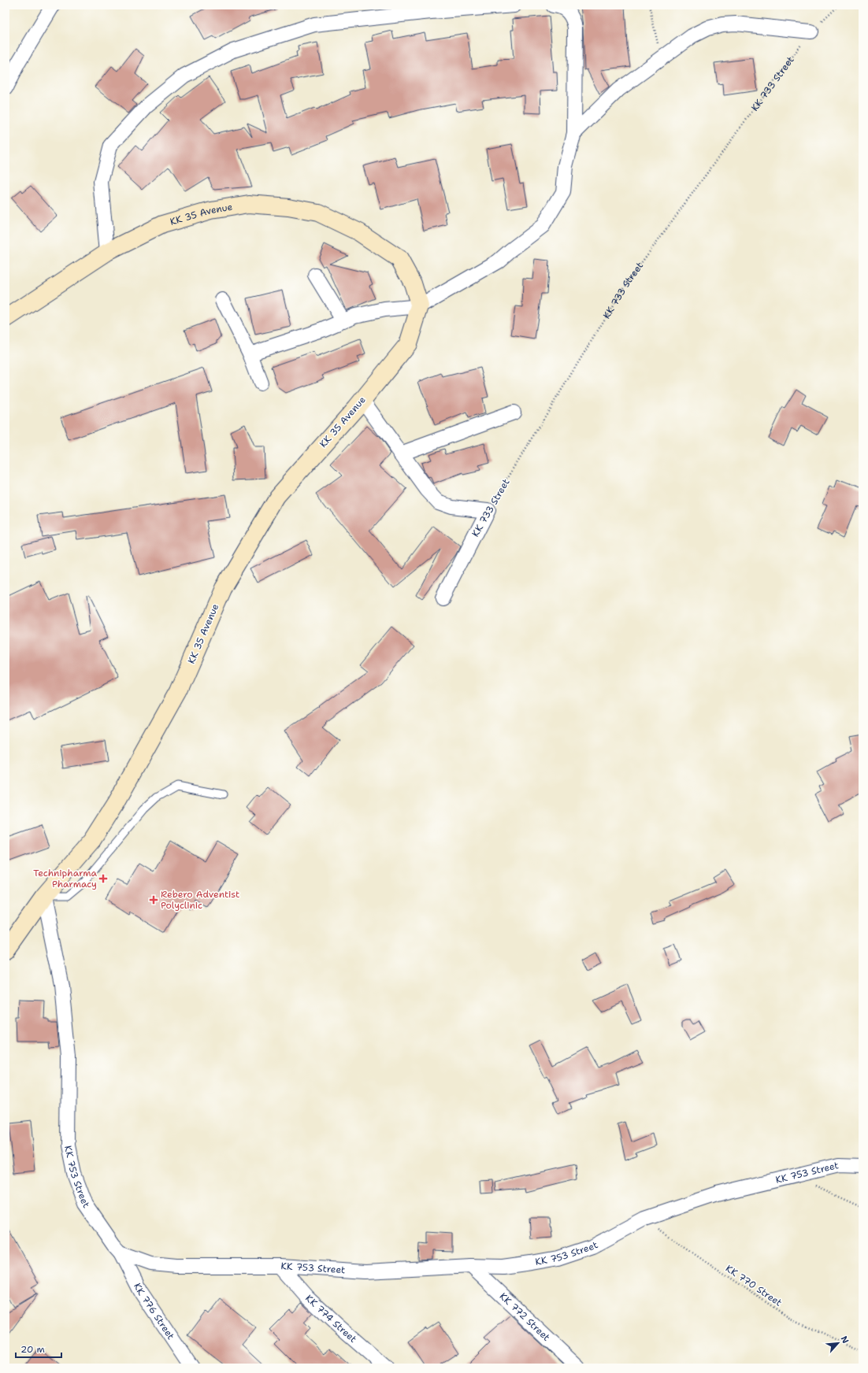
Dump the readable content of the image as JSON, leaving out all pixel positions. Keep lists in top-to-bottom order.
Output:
{
  "streets": {
    "main road": ["KK 35 Avenue"],
    "street": [
      "KK 733 Street",
      "KK 753 Street",
      "KK 776 Street",
      "KK 772 Street",
      "KK 774 Street"
    ],
    "path": ["KK 770 Street"]
  },
  "crossings": [
    ["KK 35 Avenue", "KK 753 Street"],
    ["KK 753 Street", "KK 770 Street"],
    ["KK 753 Street", "KK 776 Street"],
    ["KK 753 Street", "KK 772 Street"],
    ["KK 753 Street", "KK 774 Street"]
  ],
  "places": {
    "health": ["Technipharma Pharmacy", "Rebero Adventist Polyclinic"]
  },
  "scale_bar": "20 m",
  "north": "top right"
}
